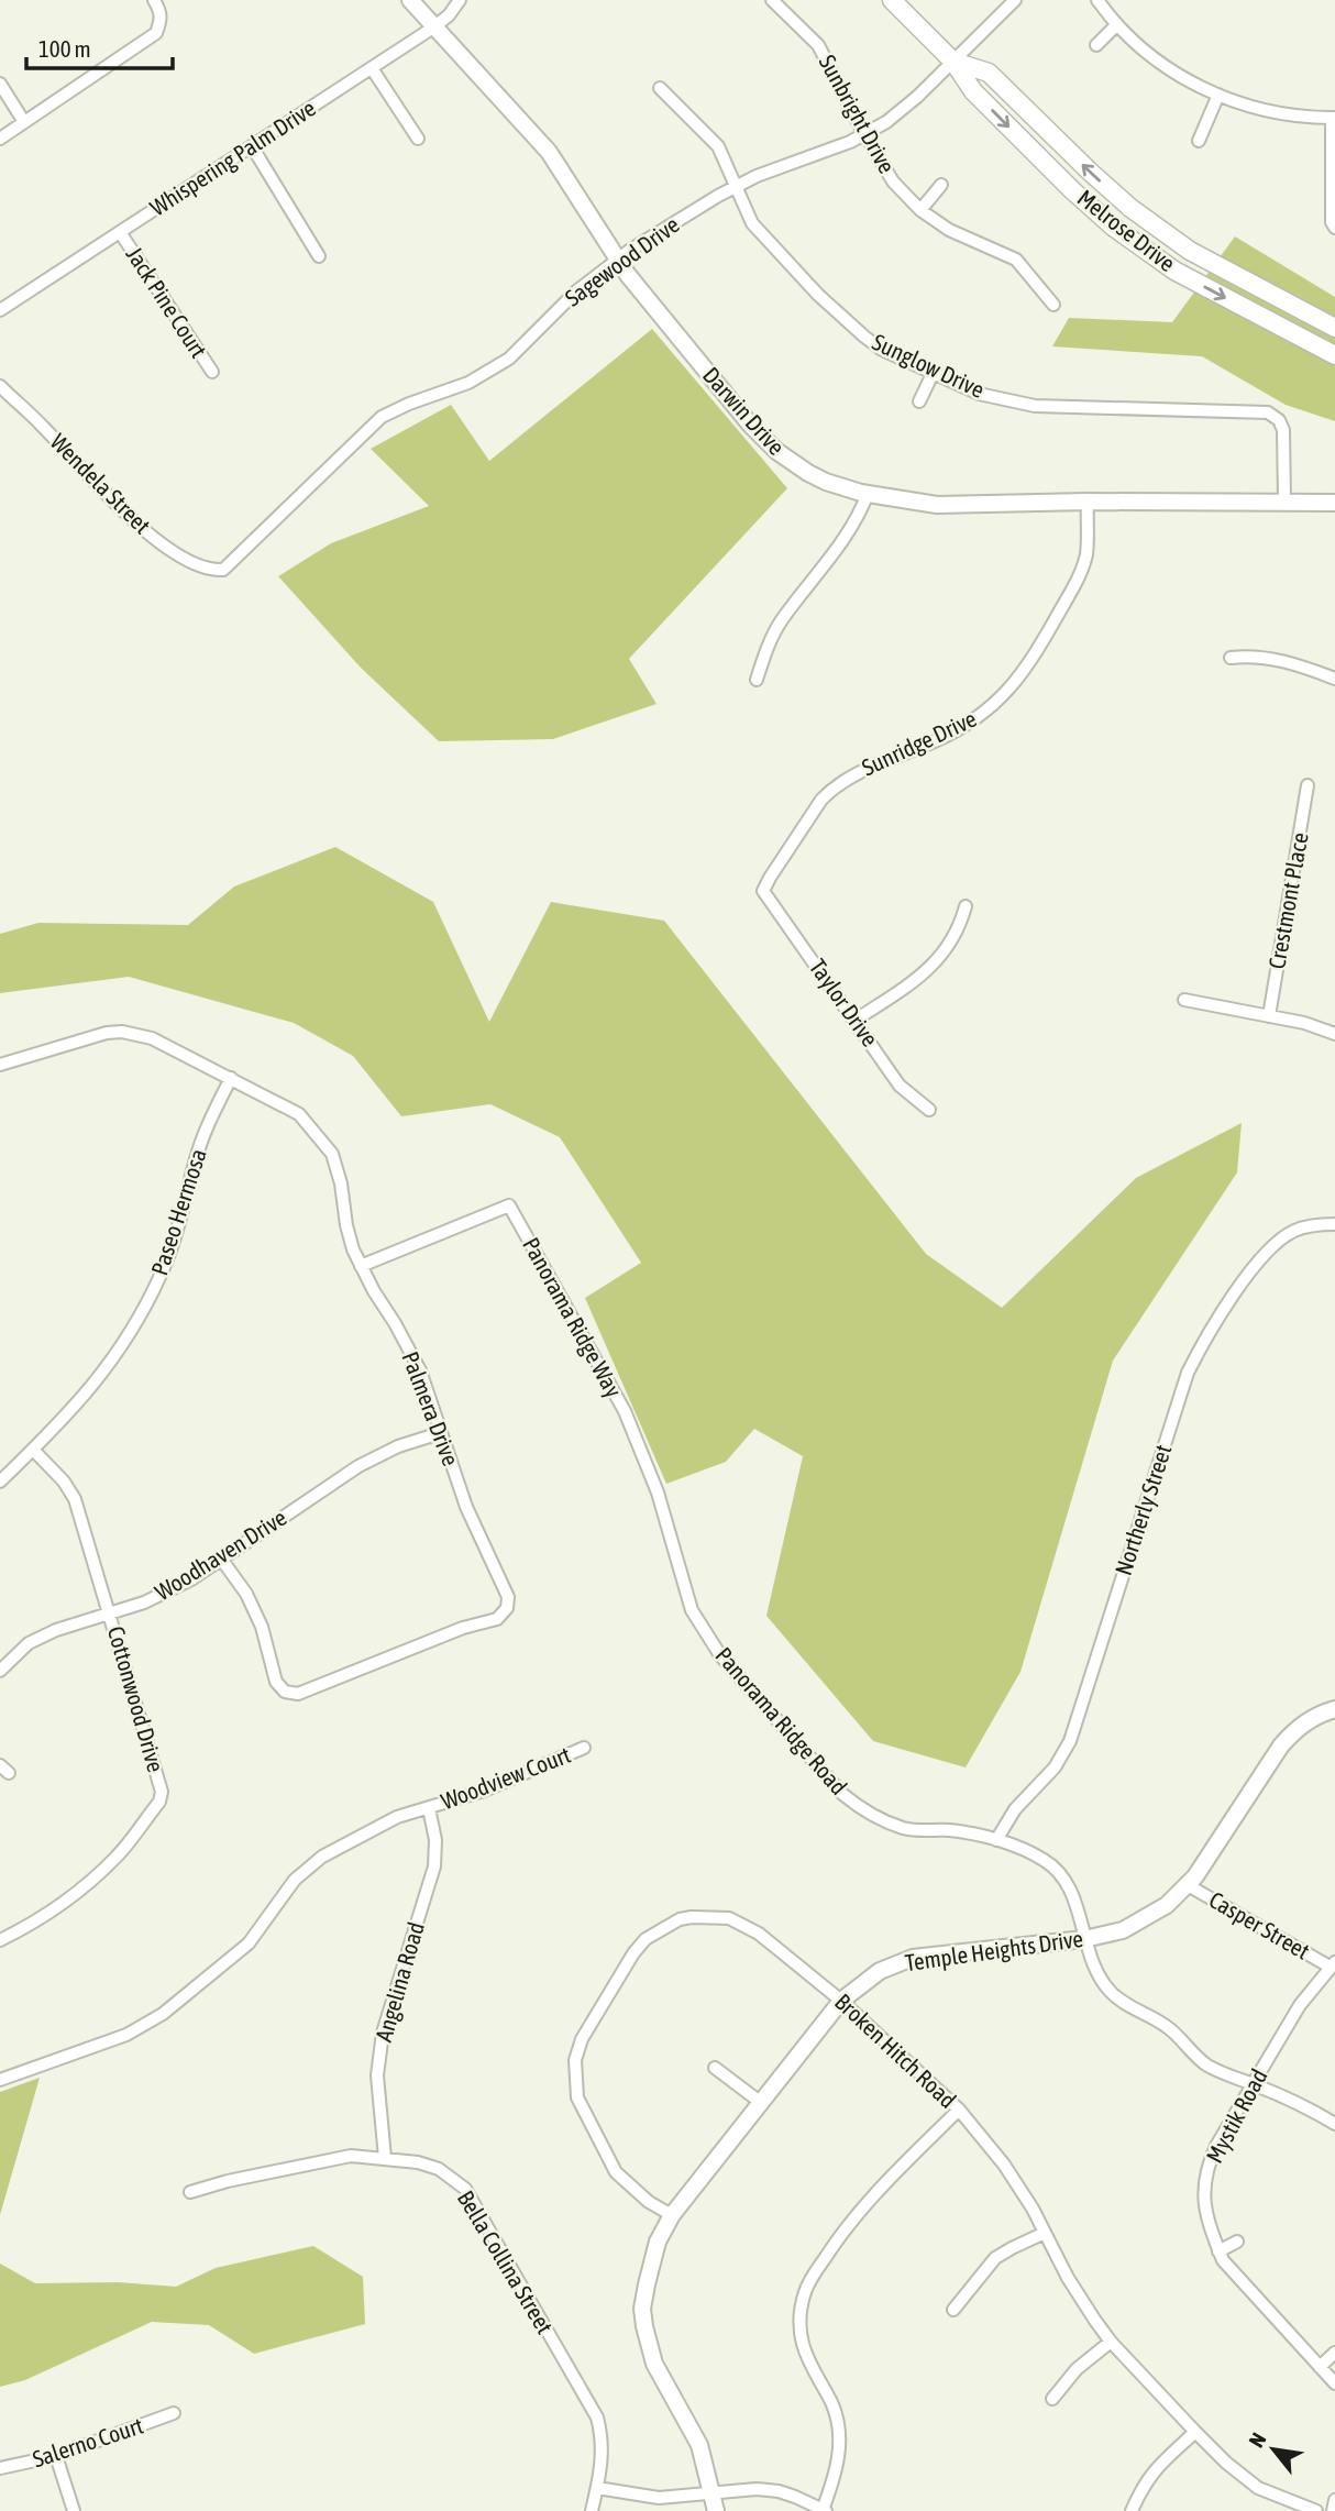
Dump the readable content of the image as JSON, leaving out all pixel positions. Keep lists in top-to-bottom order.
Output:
{
  "streets": {
    "main road": ["Melrose Drive"],
    "street": [
      "Sunbright Drive",
      "Whispering Palm Drive",
      "Sagewood Drive",
      "Jack Pine Court",
      "Sunglow Drive",
      "Darwin Drive",
      "Wendela Street",
      "Sunridge Drive",
      "Crestmont Place",
      "Taylor Drive",
      "Paseo Hermosa",
      "Panorama Ridge Way",
      "Palmera Drive",
      "Northerly Street",
      "Woodhaven Drive",
      "Cottonwood Drive",
      "Panorama Ridge Road",
      "Woodview Court",
      "Casper Street",
      "Temple Heights Drive",
      "Angelina Road",
      "Broken Hitch Road",
      "Mystik Road",
      "Bella Collina Street",
      "Salerno Court"
    ]
  },
  "crossings": [
    ["Sunbright Drive", "Sagewood Drive"],
    ["Whispering Palm Drive", "Jack Pine Court"],
    ["Whispering Palm Drive", "Darwin Drive"],
    ["Melrose Drive", "Sagewood Drive"],
    ["Sagewood Drive", "Sunglow Drive"],
    ["Sagewood Drive", "Darwin Drive"],
    ["Sagewood Drive", "Wendela Street"],
    ["Sunglow Drive", "Darwin Drive"],
    ["Darwin Drive", "Sunridge Drive"],
    ["Sunridge Drive", "Taylor Drive"],
    ["Paseo Hermosa", "Palmera Drive"],
    ["Paseo Hermosa", "Cottonwood Drive"],
    ["Panorama Ridge Way", "Palmera Drive"],
    ["Panorama Ridge Way", "Panorama Ridge Road"],
    ["Palmera Drive", "Woodhaven Drive"],
    ["Northerly Street", "Panorama Ridge Road"],
    ["Woodhaven Drive", "Cottonwood Drive"],
    ["Panorama Ridge Road", "Temple Heights Drive"],
    ["Panorama Ridge Road", "Mystik Road"],
    ["Woodview Court", "Angelina Road"],
    ["Casper Street", "Temple Heights Drive"],
    ["Casper Street", "Mystik Road"],
    ["Temple Heights Drive", "Broken Hitch Road"],
    ["Angelina Road", "Bella Collina Street"]
  ],
  "scale_bar": "100 m",
  "north": "top left"
}
